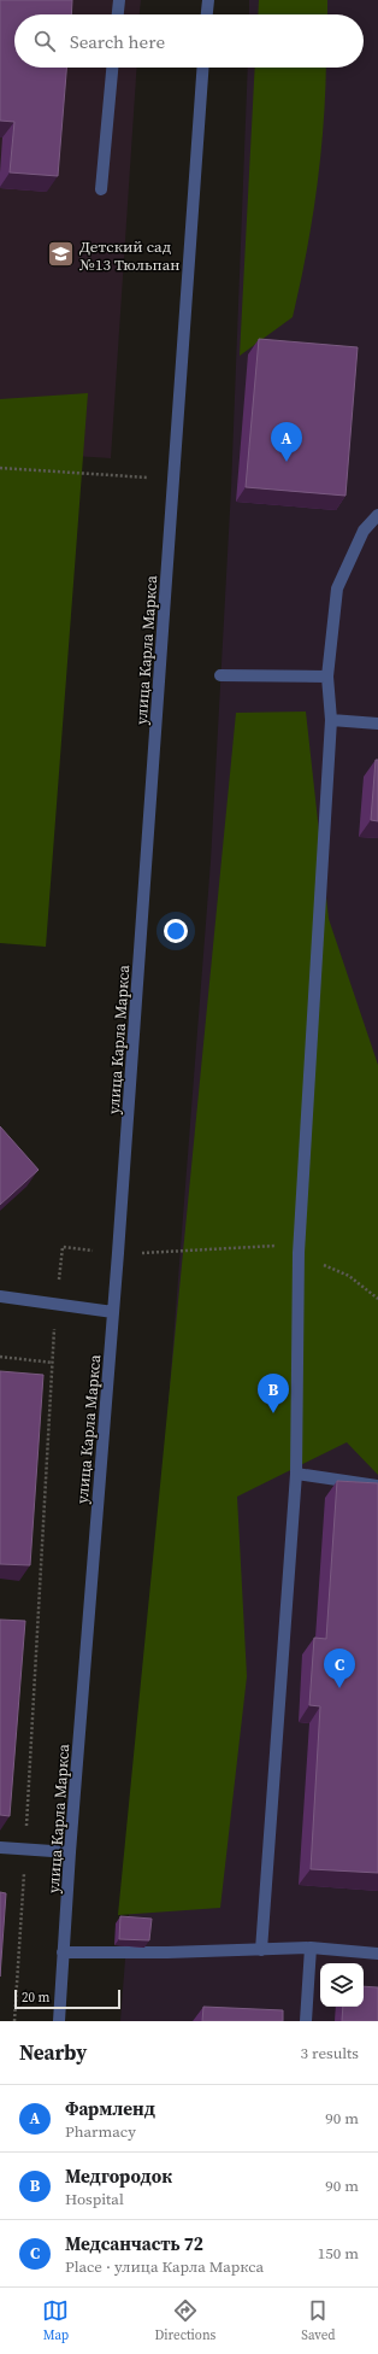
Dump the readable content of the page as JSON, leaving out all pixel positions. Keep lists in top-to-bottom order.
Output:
{
  "streets": {
    "street": ["улица Карла Маркса"]
  },
  "places": {
    "school or university": ["Детский сад №13 Тюльпан"]
  },
  "scale_bar": "20 m",
  "page": {
    "search": "Search here",
    "pins": ["A", "B", "C"],
    "scale": "20 m",
    "heading": ["Nearby", "3 results"],
    "list": [
      {
        "mark": "A",
        "name": "Фармленд",
        "note": "Pharmacy",
        "value": "90 m"
      },
      {
        "mark": "B",
        "name": "Медгородок",
        "note": "Hospital",
        "value": "90 m"
      },
      {
        "mark": "C",
        "name": "Медсанчасть 72",
        "note": "Place · улица Карла Маркса",
        "value": "150 m"
      }
    ],
    "nav": ["Map", "Directions", "Saved"]
  }
}
